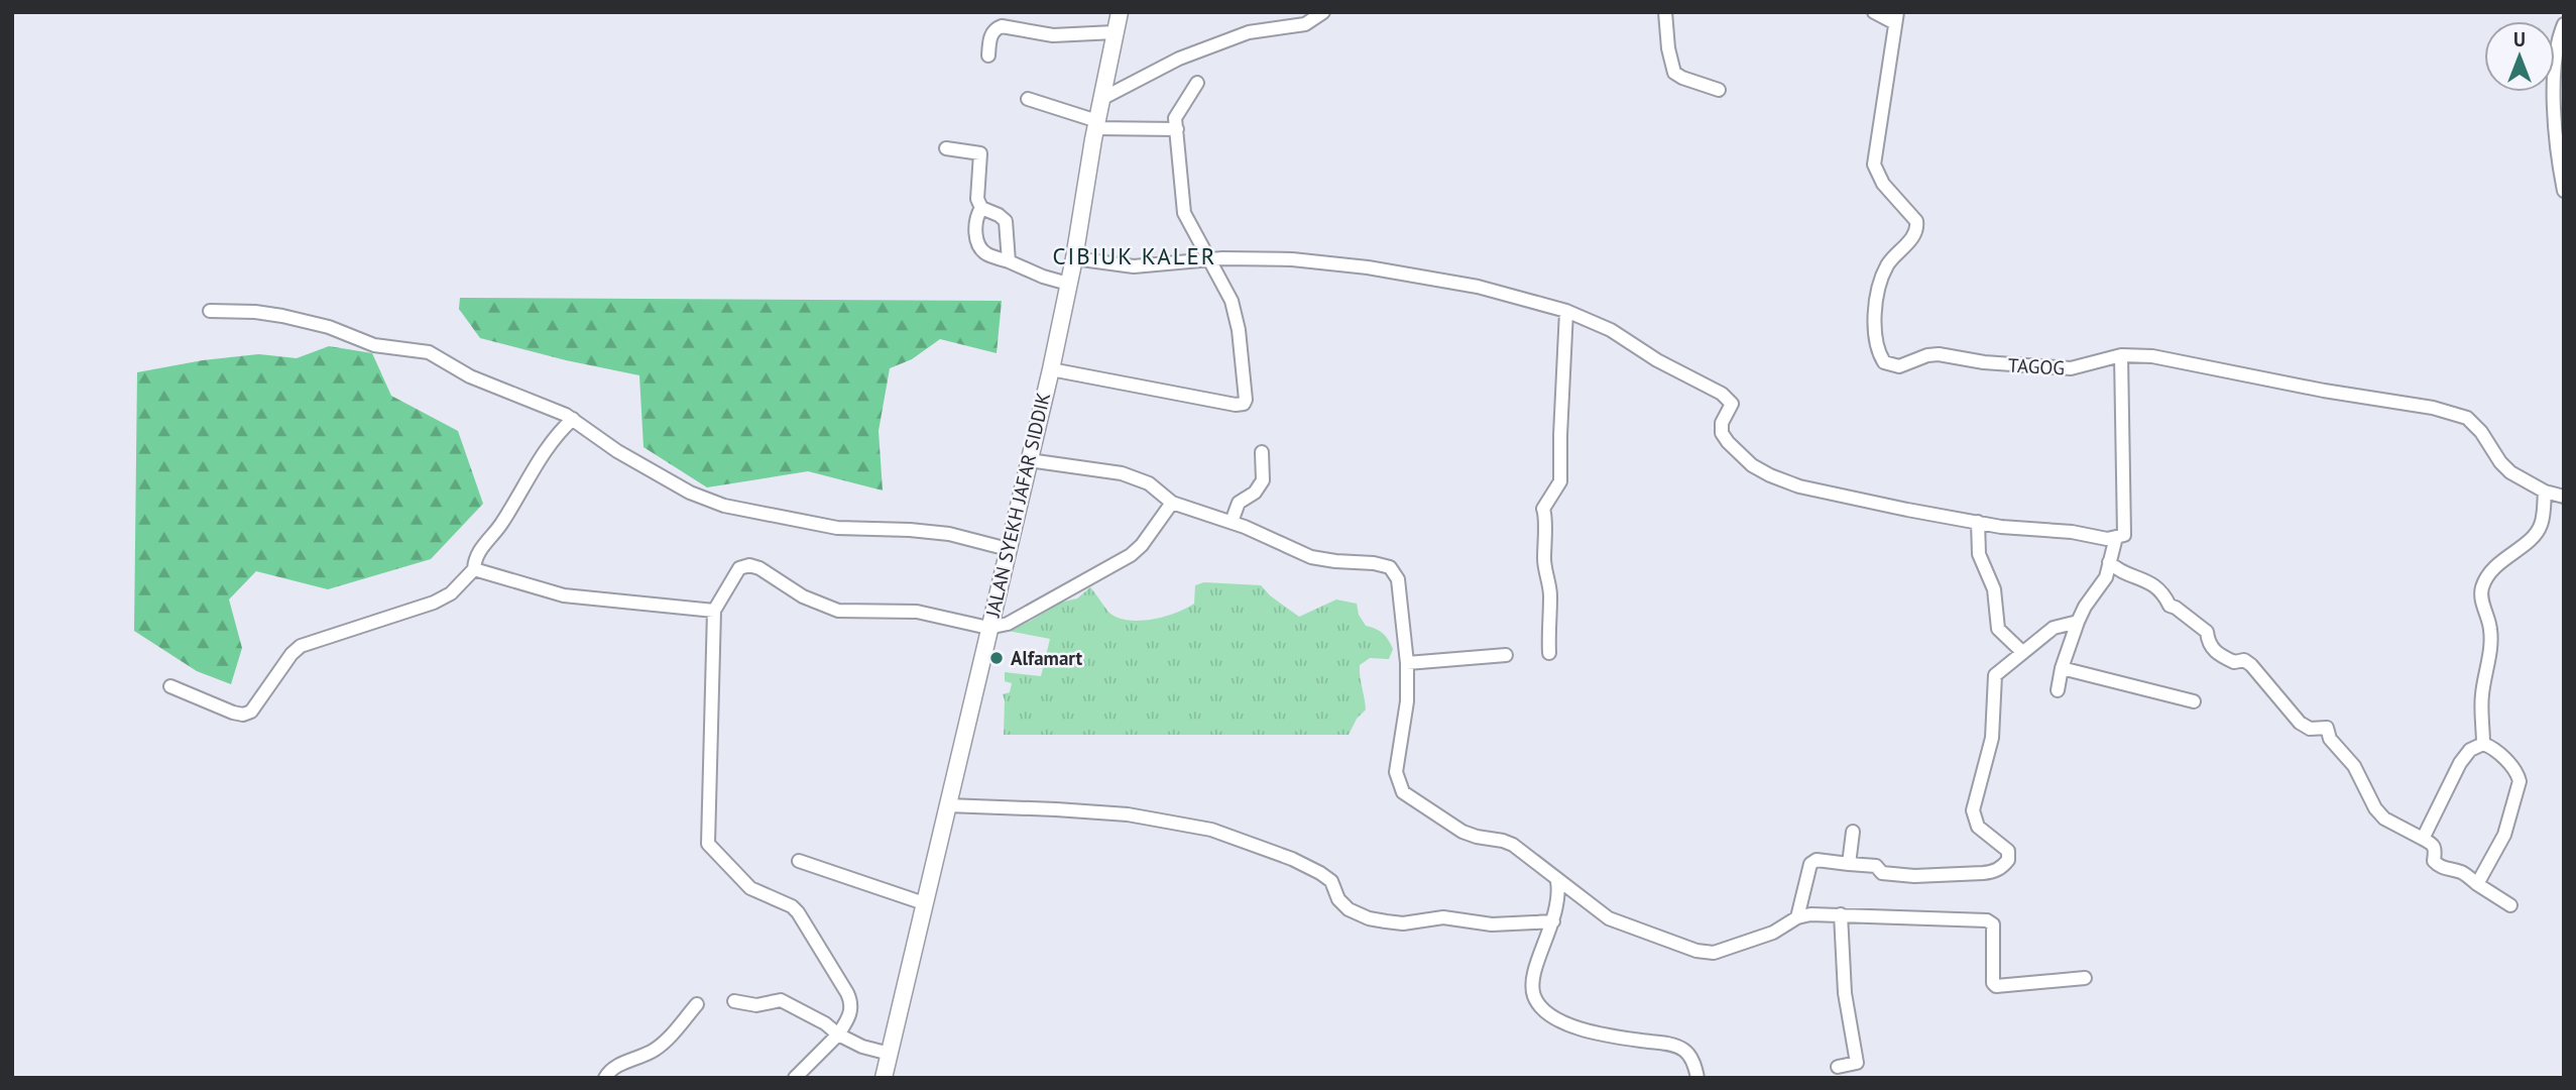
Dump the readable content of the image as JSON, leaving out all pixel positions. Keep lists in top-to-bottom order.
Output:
{
  "streets": {
    "main road": ["JALAN SYEKH JAFAR SIDDIK"],
    "street": ["TAGOG"]
  },
  "districts": ["CIBIUK KALER"],
  "places": ["Alfamart"],
  "north": "top"
}
